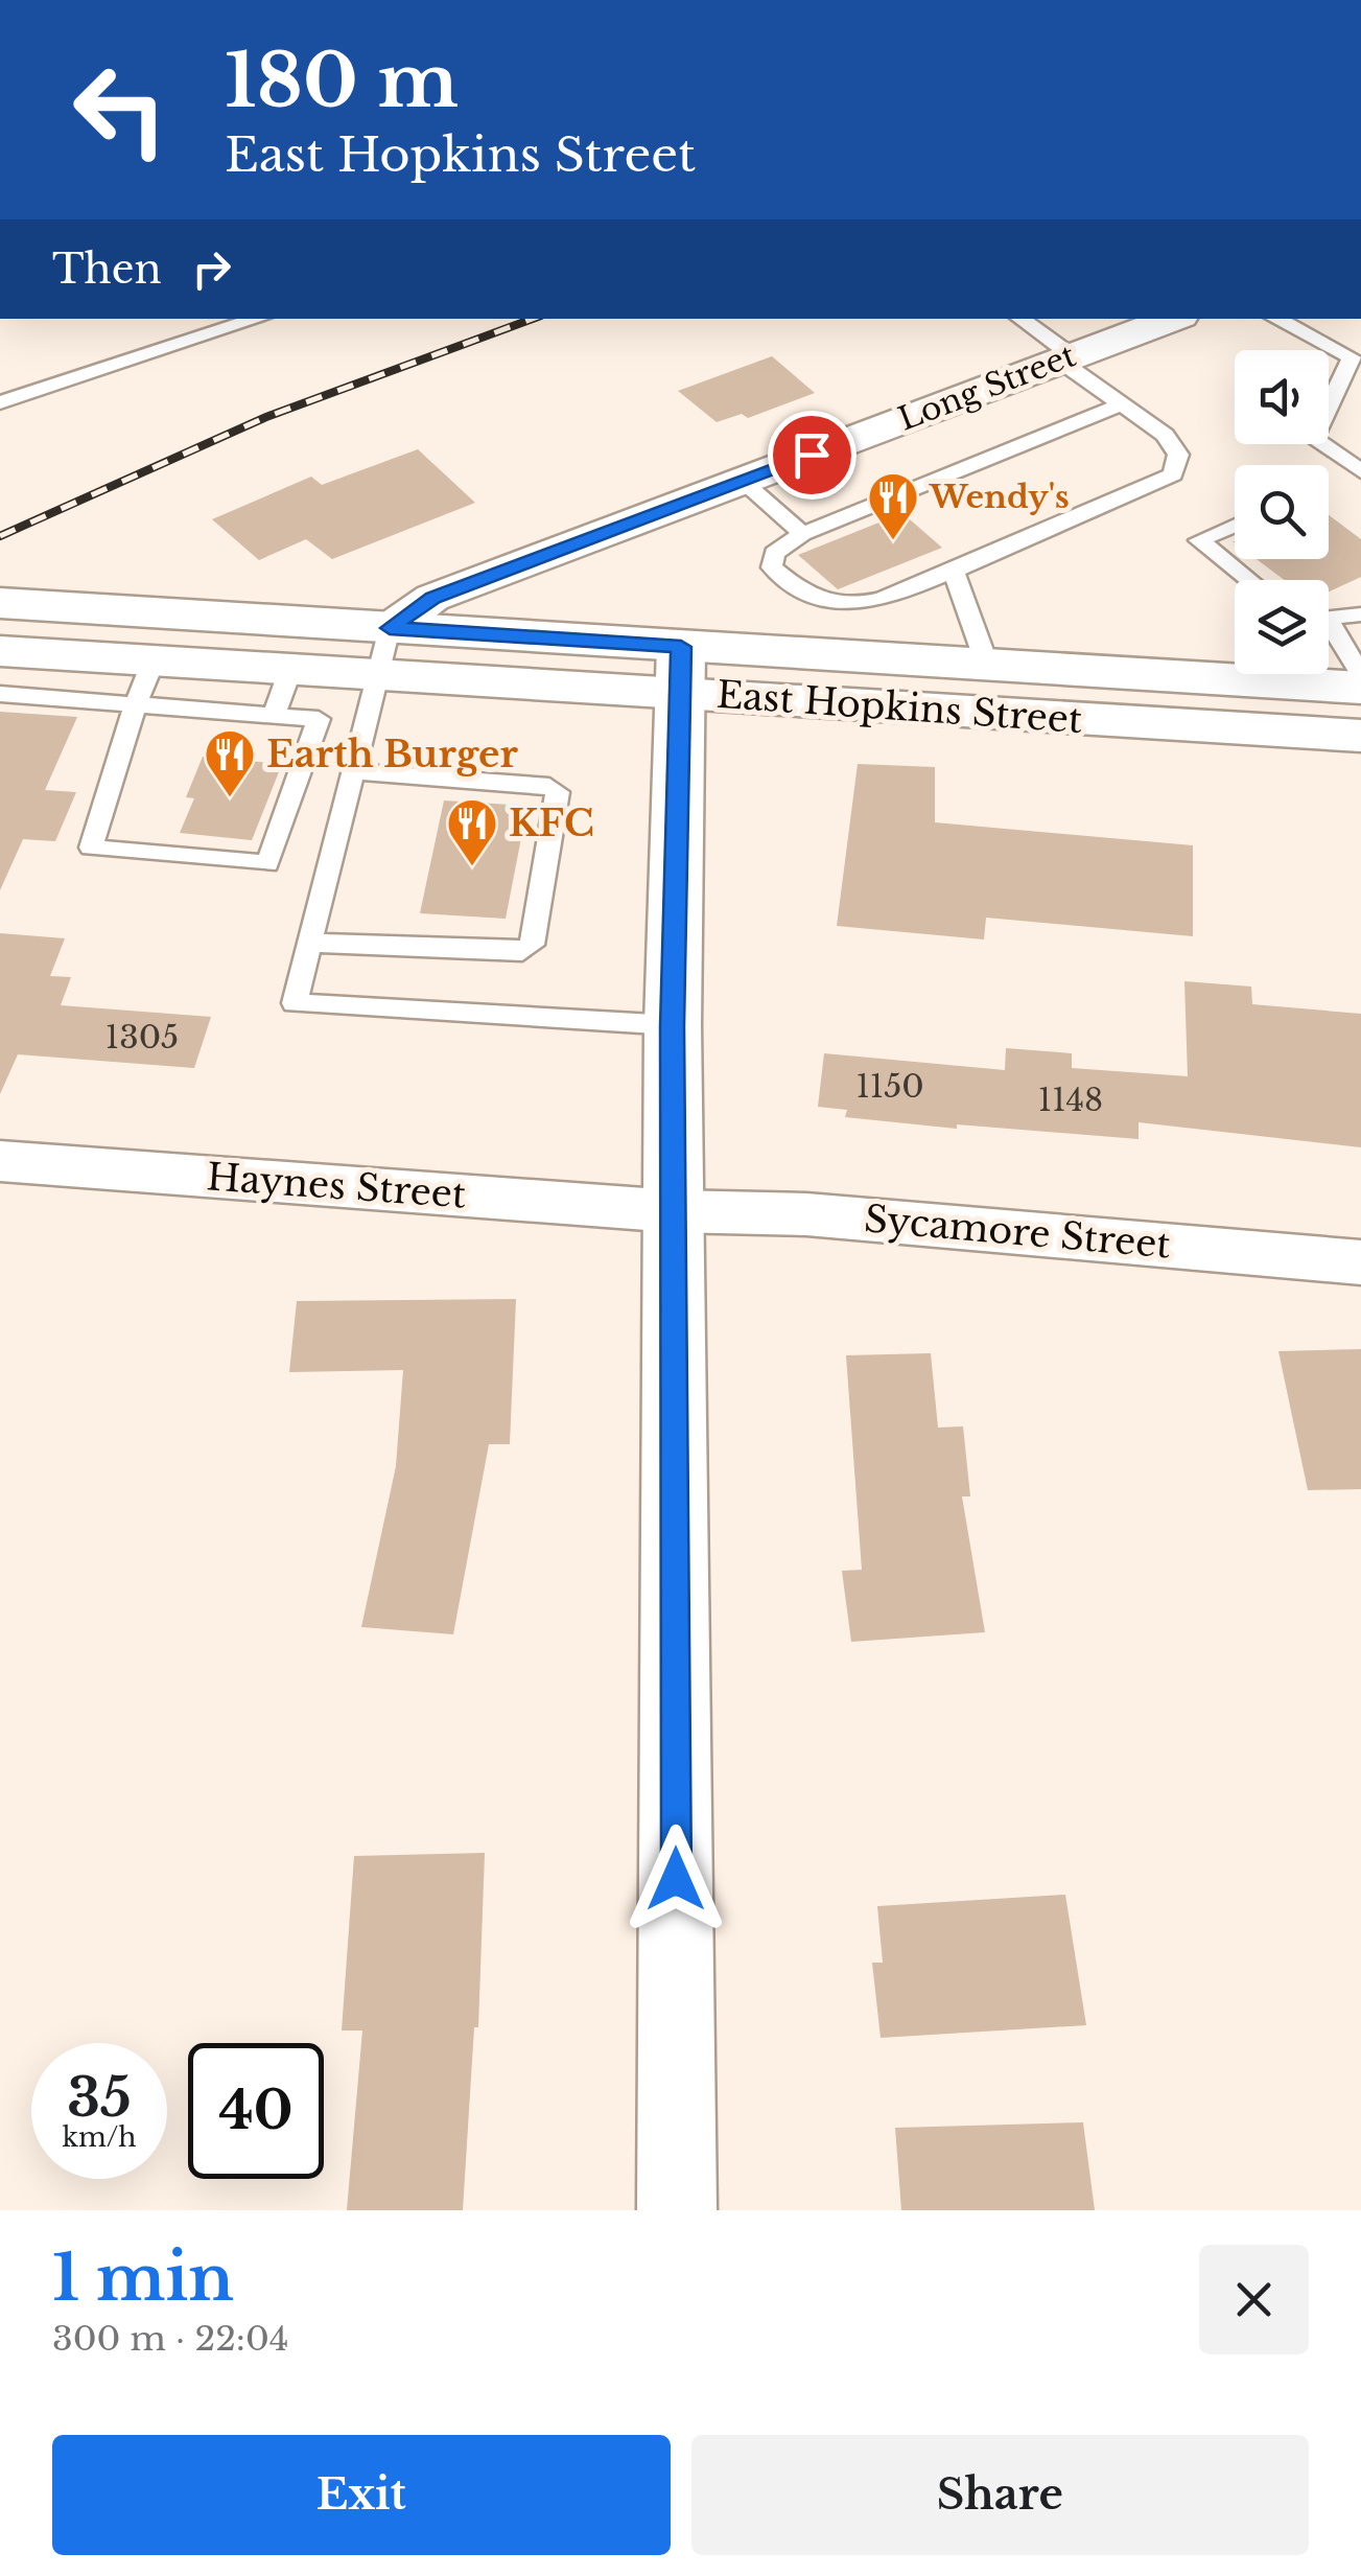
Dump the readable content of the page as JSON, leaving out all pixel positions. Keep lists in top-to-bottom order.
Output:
{
  "streets": {
    "main road": ["East Hopkins Street"],
    "street": ["Long Street", "Haynes Street", "Sycamore Street"]
  },
  "crossings": [
    ["Long Street", "East Hopkins Street"],
    ["Haynes Street", "Sycamore Street"]
  ],
  "places": {
    "restaurant": ["Wendy's", "Earth Burger", "KFC"]
  },
  "house_numbers": ["1305", "1150", "1148"],
  "page": {
    "turn": ["180 m", "East Hopkins Street"],
    "then": "Then",
    "speed": "35 km/h",
    "limit": "40",
    "heading": ["1 min", "300 m · 22:04"],
    "buttons": ["Exit", "Share"]
  }
}
